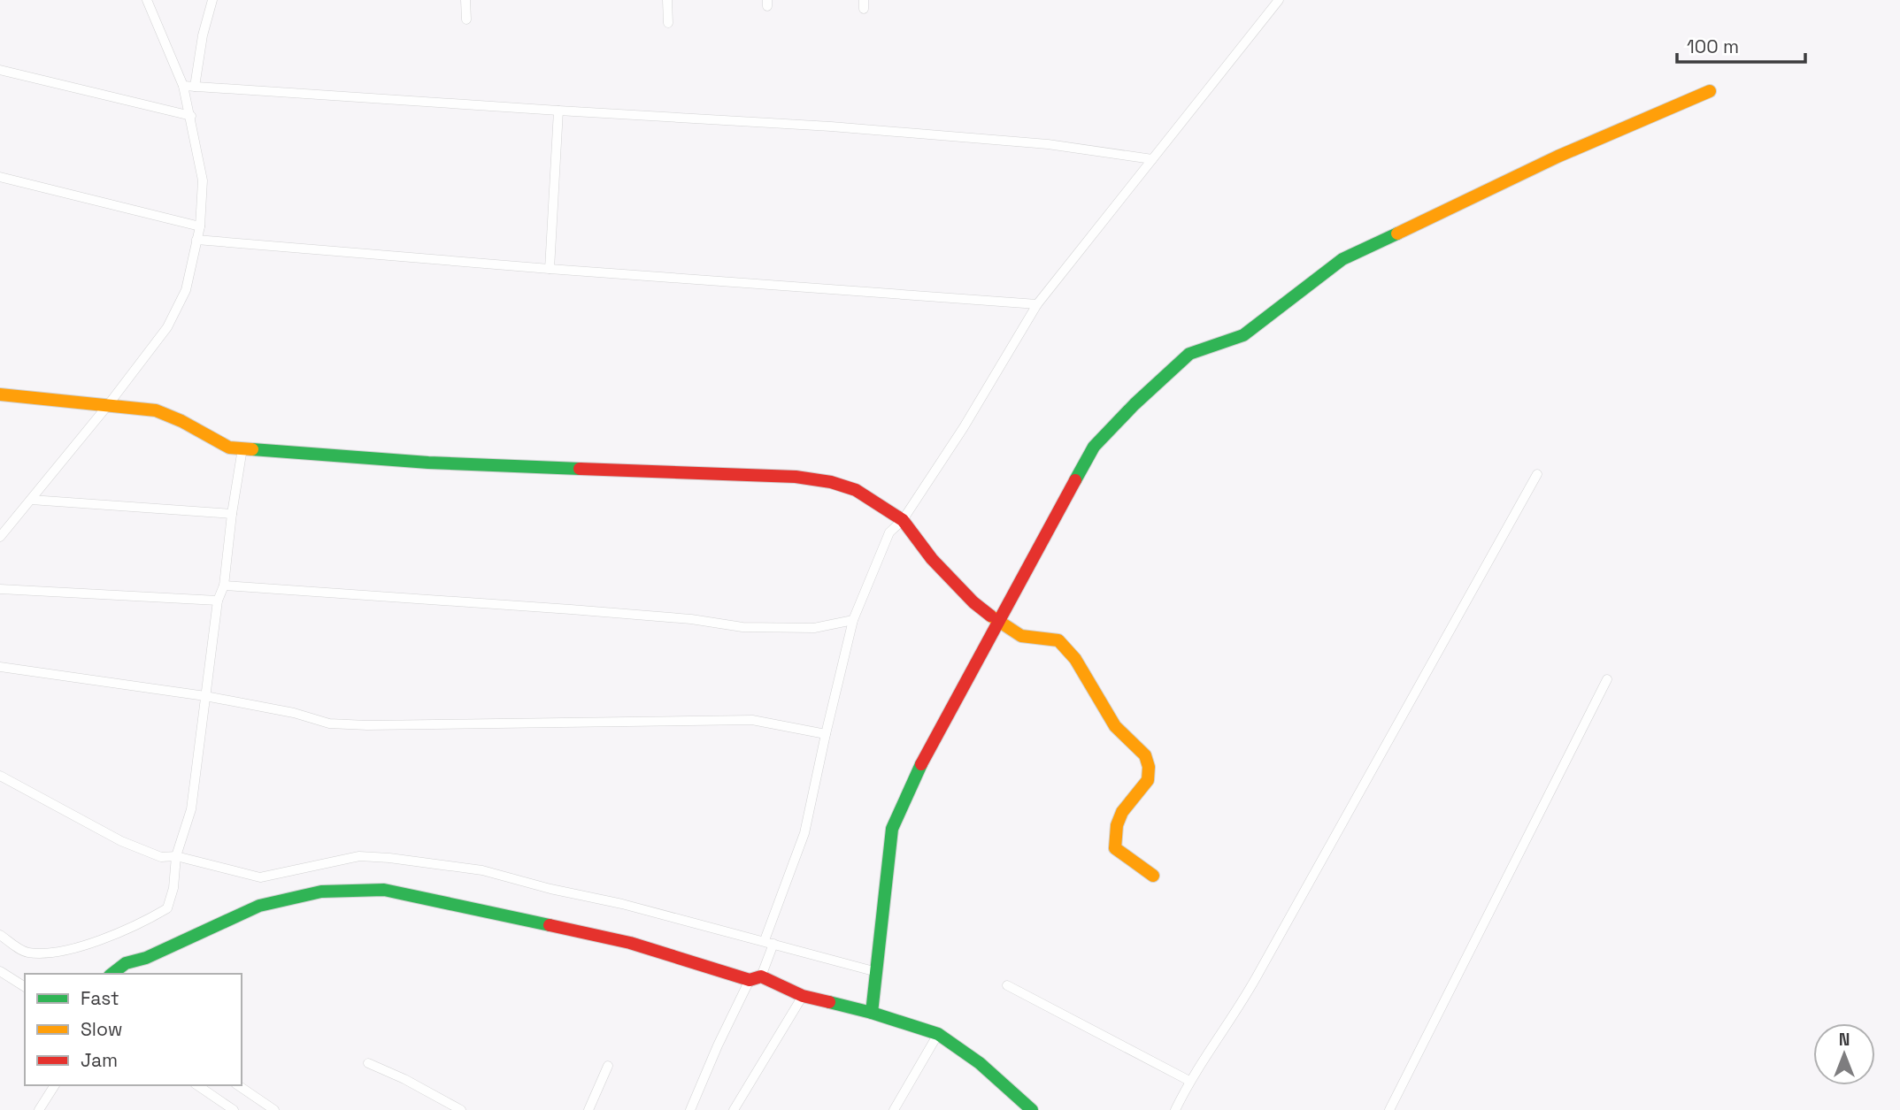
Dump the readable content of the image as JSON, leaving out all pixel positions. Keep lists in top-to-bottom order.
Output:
{
  "legend": ["Fast", "Slow", "Jam"],
  "scale_bar": "100 m",
  "north": "top"
}
